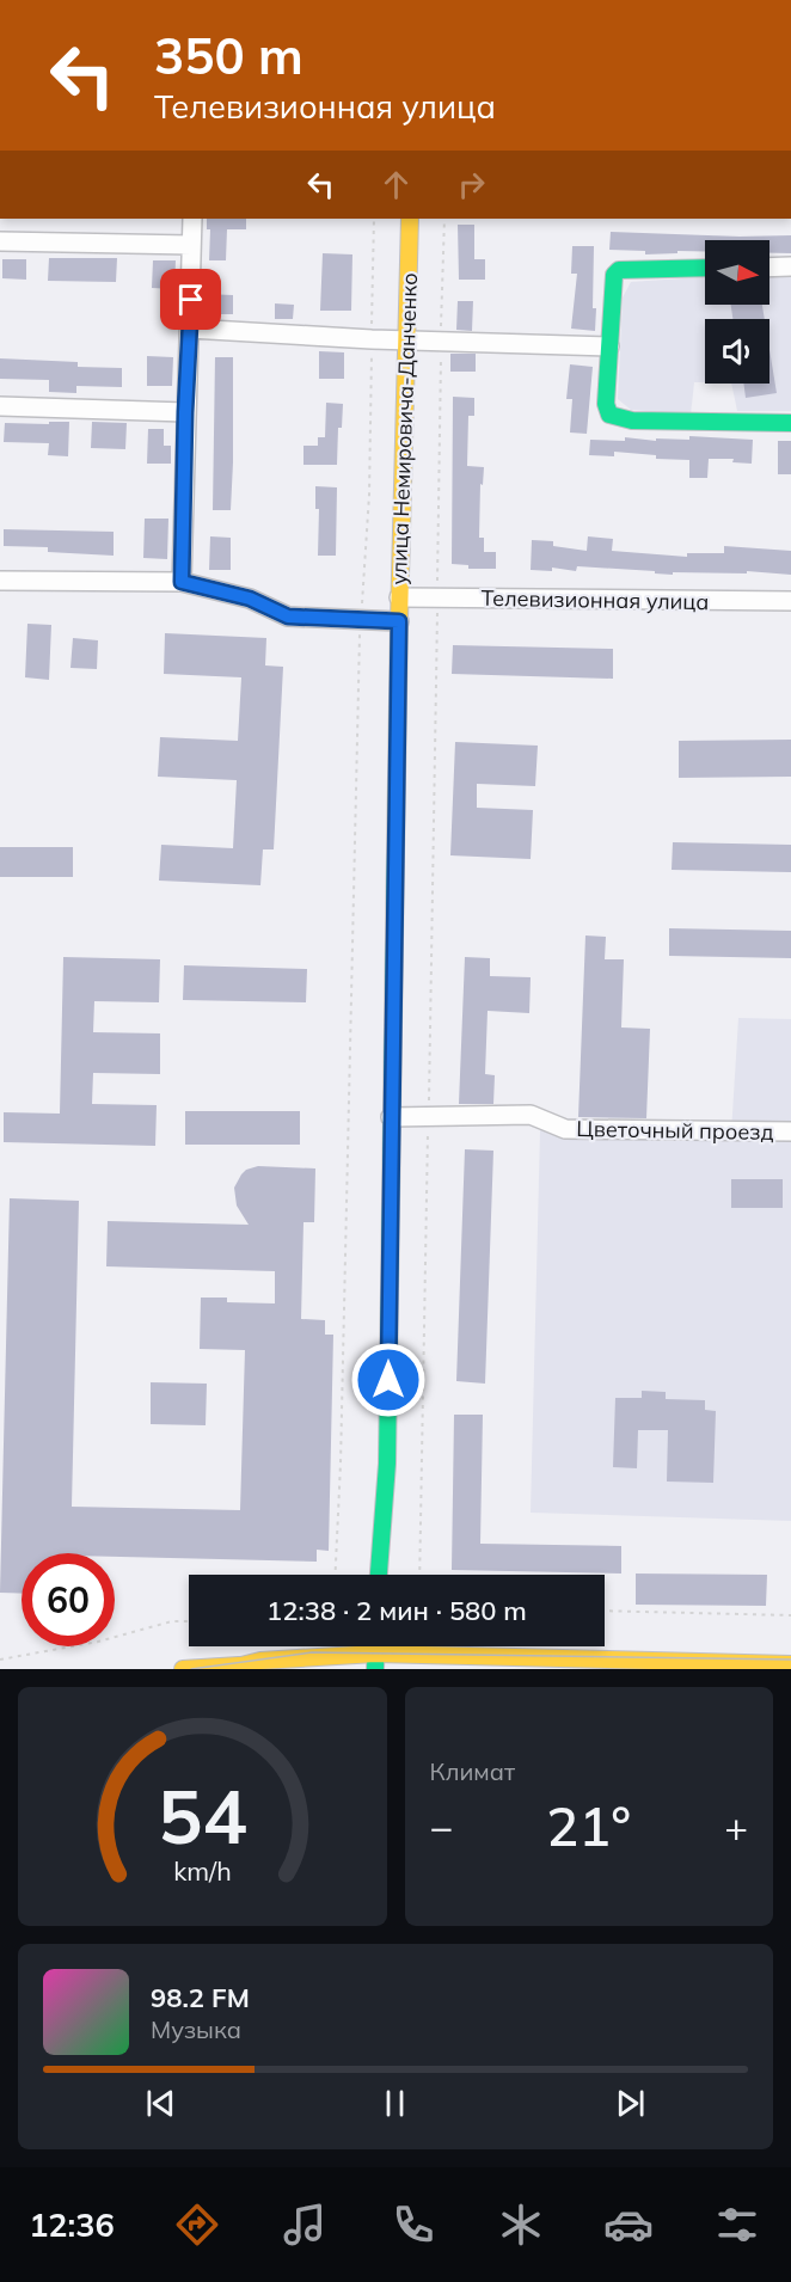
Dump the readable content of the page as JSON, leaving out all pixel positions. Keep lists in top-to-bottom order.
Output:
{
  "streets": {
    "main road": ["улица Немировича-Данченко"],
    "street": ["Телевизионная улица", "Цветочный проезд"]
  },
  "crossings": [
    ["улица Немировича-Данченко", "Телевизионная улица"],
    ["улица Немировича-Данченко", "Цветочный проезд"]
  ],
  "north": "right",
  "page": {
    "turn": ["350 m", "Телевизионная улица"],
    "limit": "60",
    "trip": "12:38 · 2 мин · 580 m",
    "tile": "Климат",
    "heat": ["−", "21°", "+"],
    "song": ["98.2 FM", "Музыка"],
    "tabs": "12:36",
    "gauge": ["54", "km/h"]
  }
}
